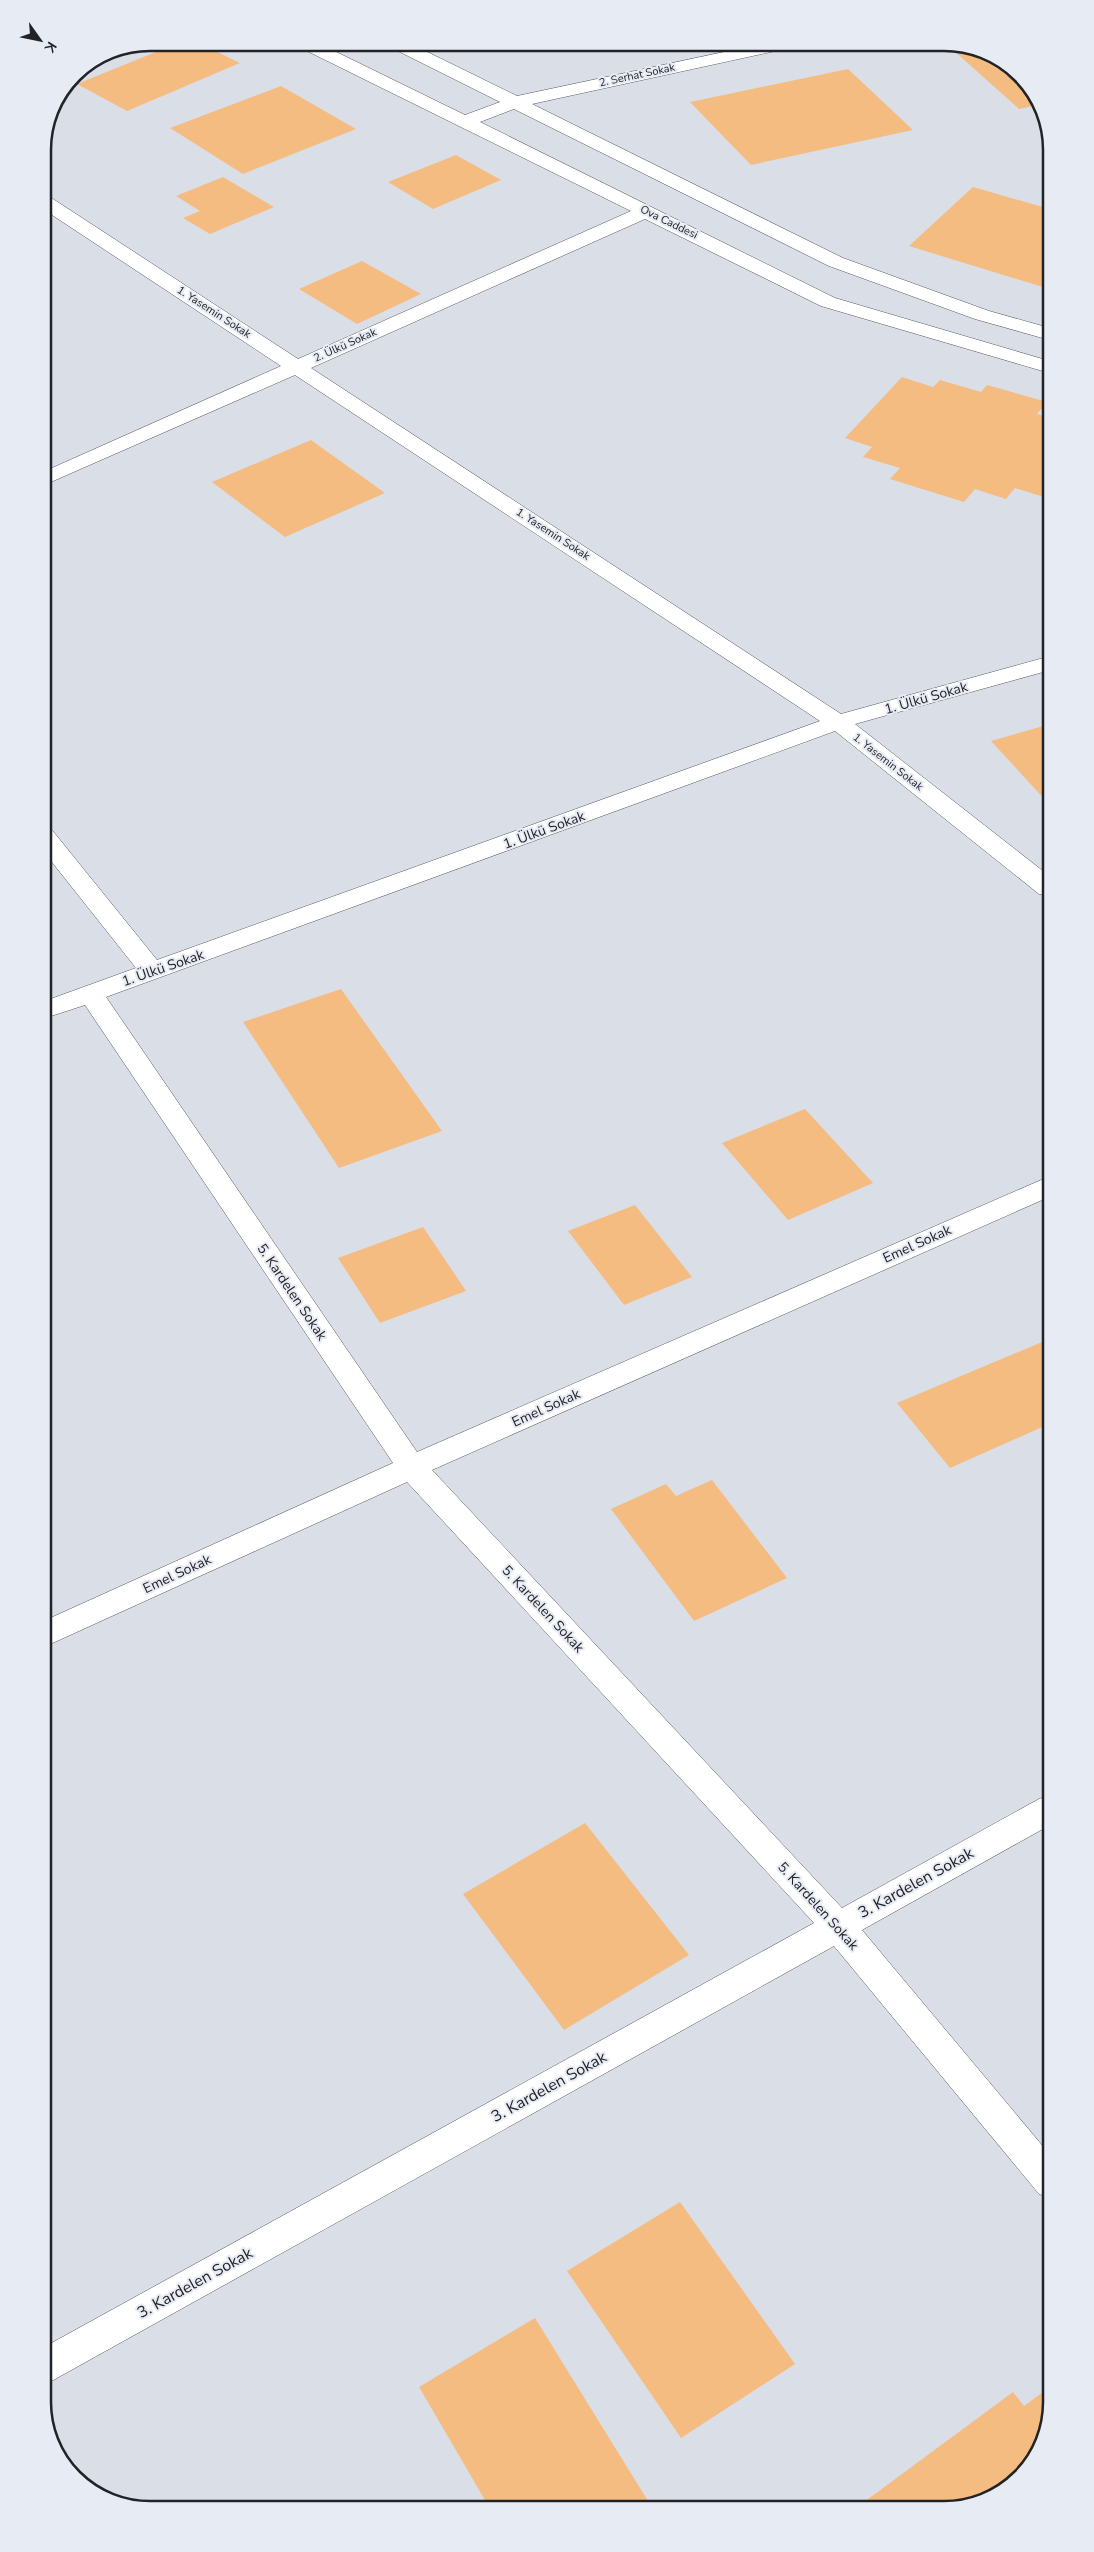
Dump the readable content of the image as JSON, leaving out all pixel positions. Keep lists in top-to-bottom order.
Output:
{
  "streets": {
    "street": [
      "2. Serhat Sokak",
      "Ova Caddesi",
      "1. Yasemin Sokak",
      "2. Ülkü Sokak",
      "1. Ülkü Sokak",
      "Emel Sokak",
      "5. Kardelen Sokak",
      "3. Kardelen Sokak"
    ]
  },
  "crossings": [
    ["2. Serhat Sokak", "Ova Caddesi"],
    ["Ova Caddesi", "2. Ülkü Sokak"],
    ["1. Yasemin Sokak", "2. Ülkü Sokak"],
    ["1. Yasemin Sokak", "1. Ülkü Sokak"],
    ["1. Ülkü Sokak", "5. Kardelen Sokak"],
    ["Emel Sokak", "5. Kardelen Sokak"],
    ["5. Kardelen Sokak", "3. Kardelen Sokak"]
  ],
  "north": "bottom right"
}
